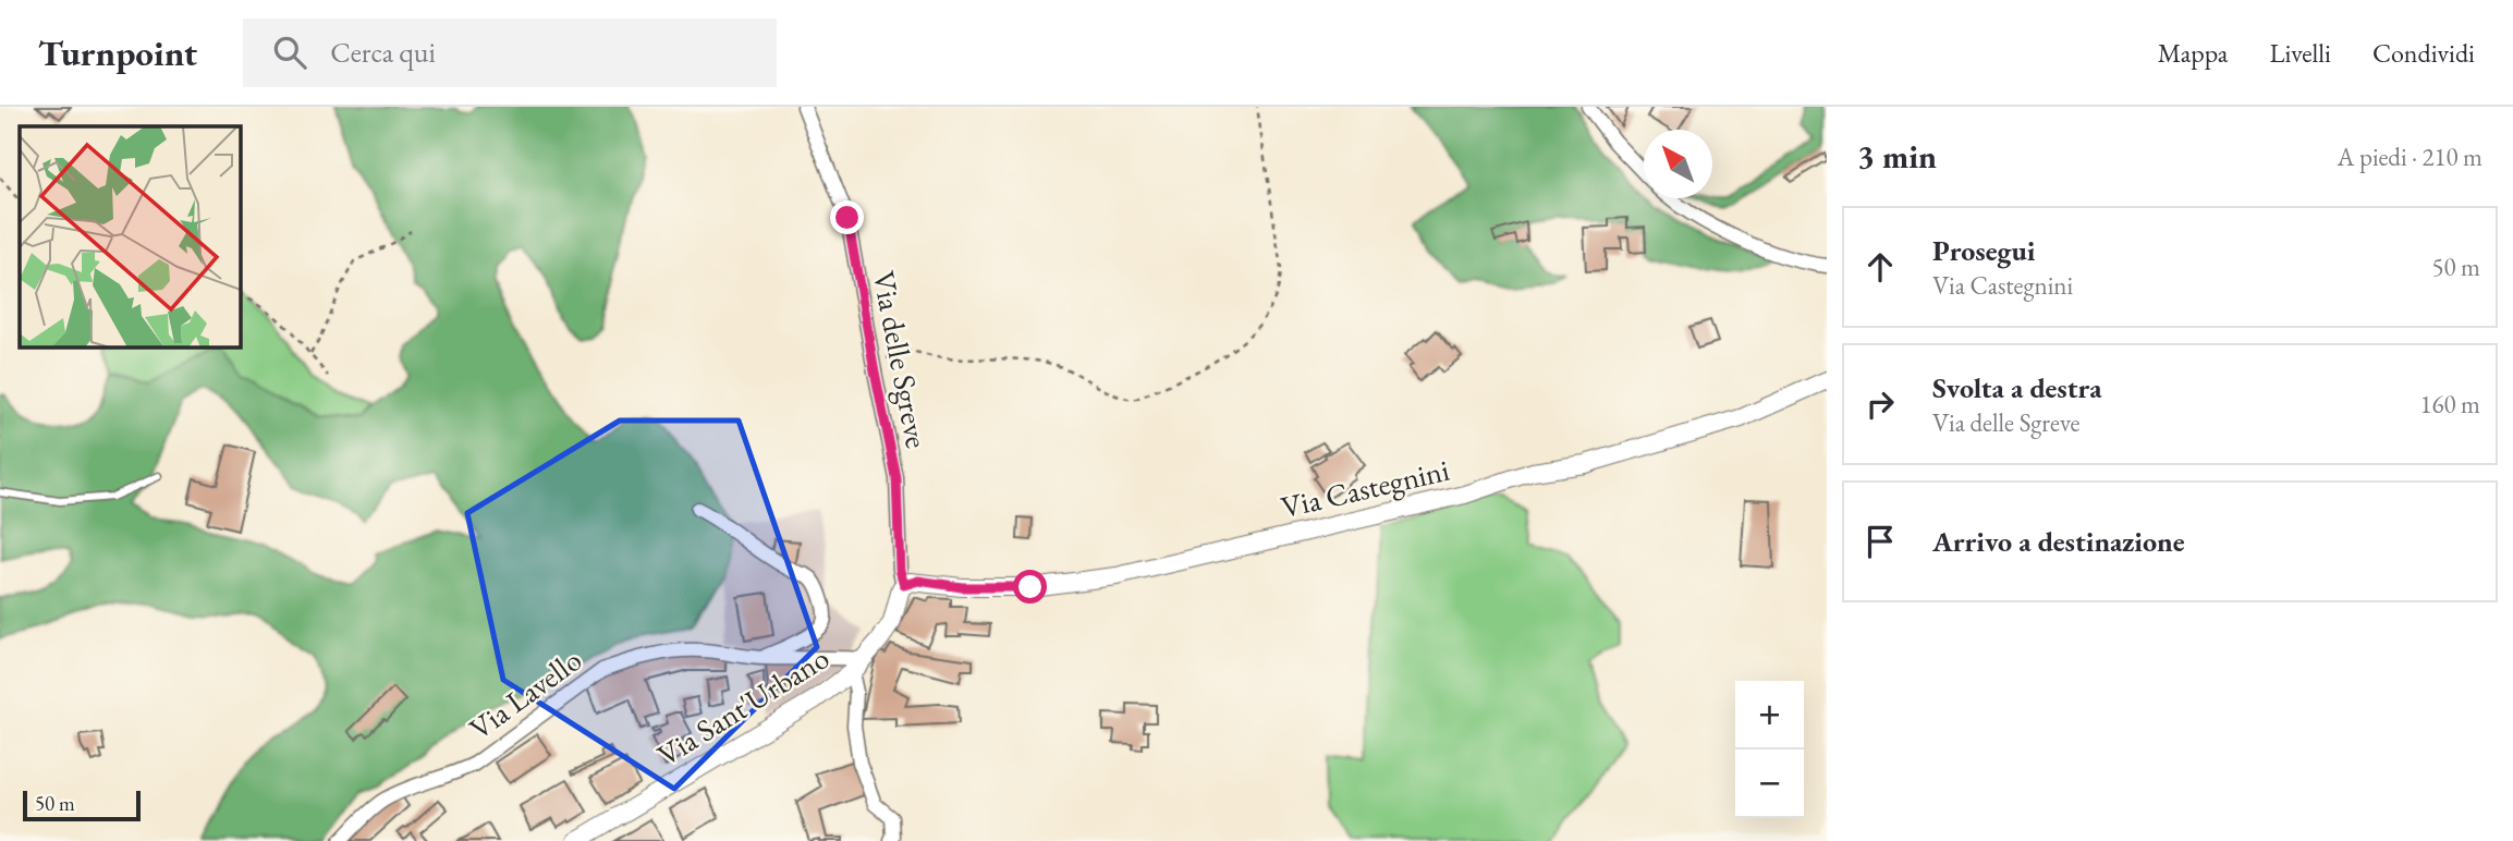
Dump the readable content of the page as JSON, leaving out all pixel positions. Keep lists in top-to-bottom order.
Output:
{
  "streets": {
    "street": [
      "Via delle Sgreve",
      "Via Castegnini",
      "Via Lavello",
      "Via Sant'Urbano"
    ]
  },
  "crossings": [
    ["Via delle Sgreve", "Via Castegnini"],
    ["Via delle Sgreve", "Via Sant'Urbano"],
    ["Via Castegnini", "Via Sant'Urbano"],
    ["Via Lavello", "Via Sant'Urbano"]
  ],
  "scale_bar": "50 m",
  "north": "top left",
  "page": {
    "header": "Turnpoint",
    "search": "Cerca qui",
    "nav": ["Mappa", "Livelli", "Condividi"],
    "heading": ["3 min", "A piedi · 210 m"],
    "list": [
      ["Prosegui", "Via Castegnini", "50 m"],
      ["Svolta a destra", "Via delle Sgreve", "160 m"],
      "Arrivo a destinazione"
    ],
    "map_buttons": ["+", "−"],
    "scale": "50 m"
  }
}
